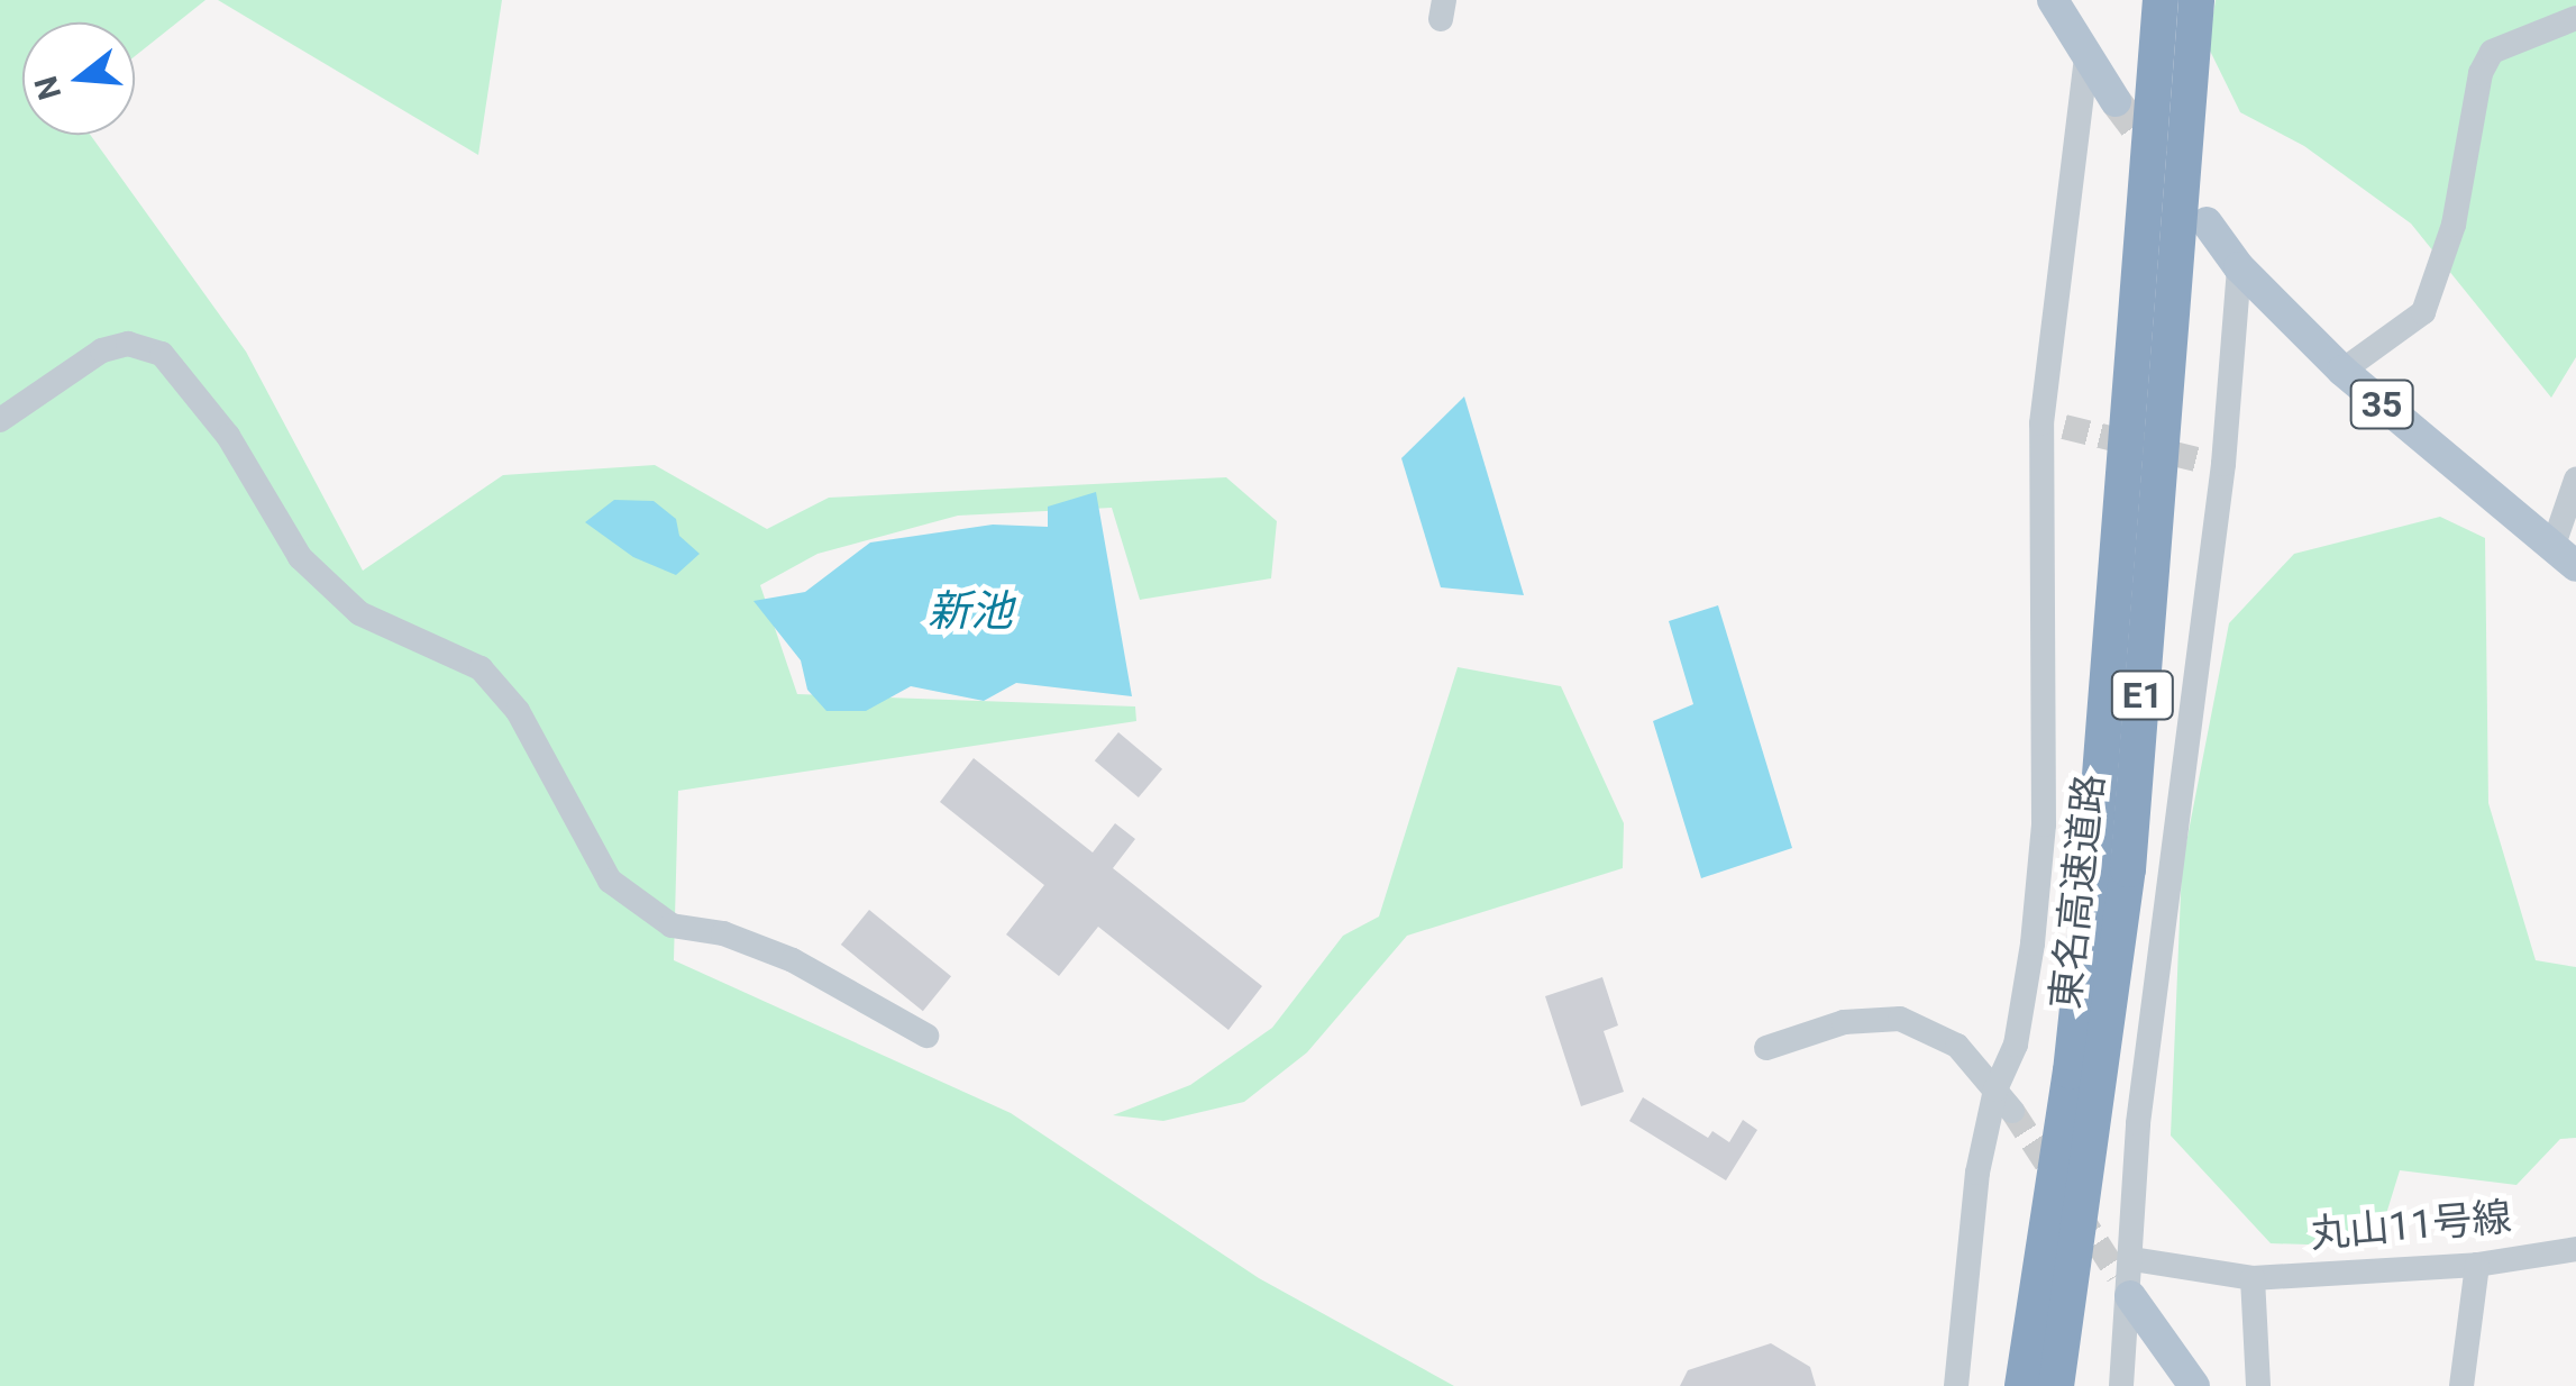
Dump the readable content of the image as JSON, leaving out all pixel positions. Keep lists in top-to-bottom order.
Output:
{
  "streets": {
    "highway": ["E1", "東名高速道路"],
    "main road": ["35"],
    "street": ["丸山11号線"]
  },
  "water": ["新池"],
  "north": "left"
}
